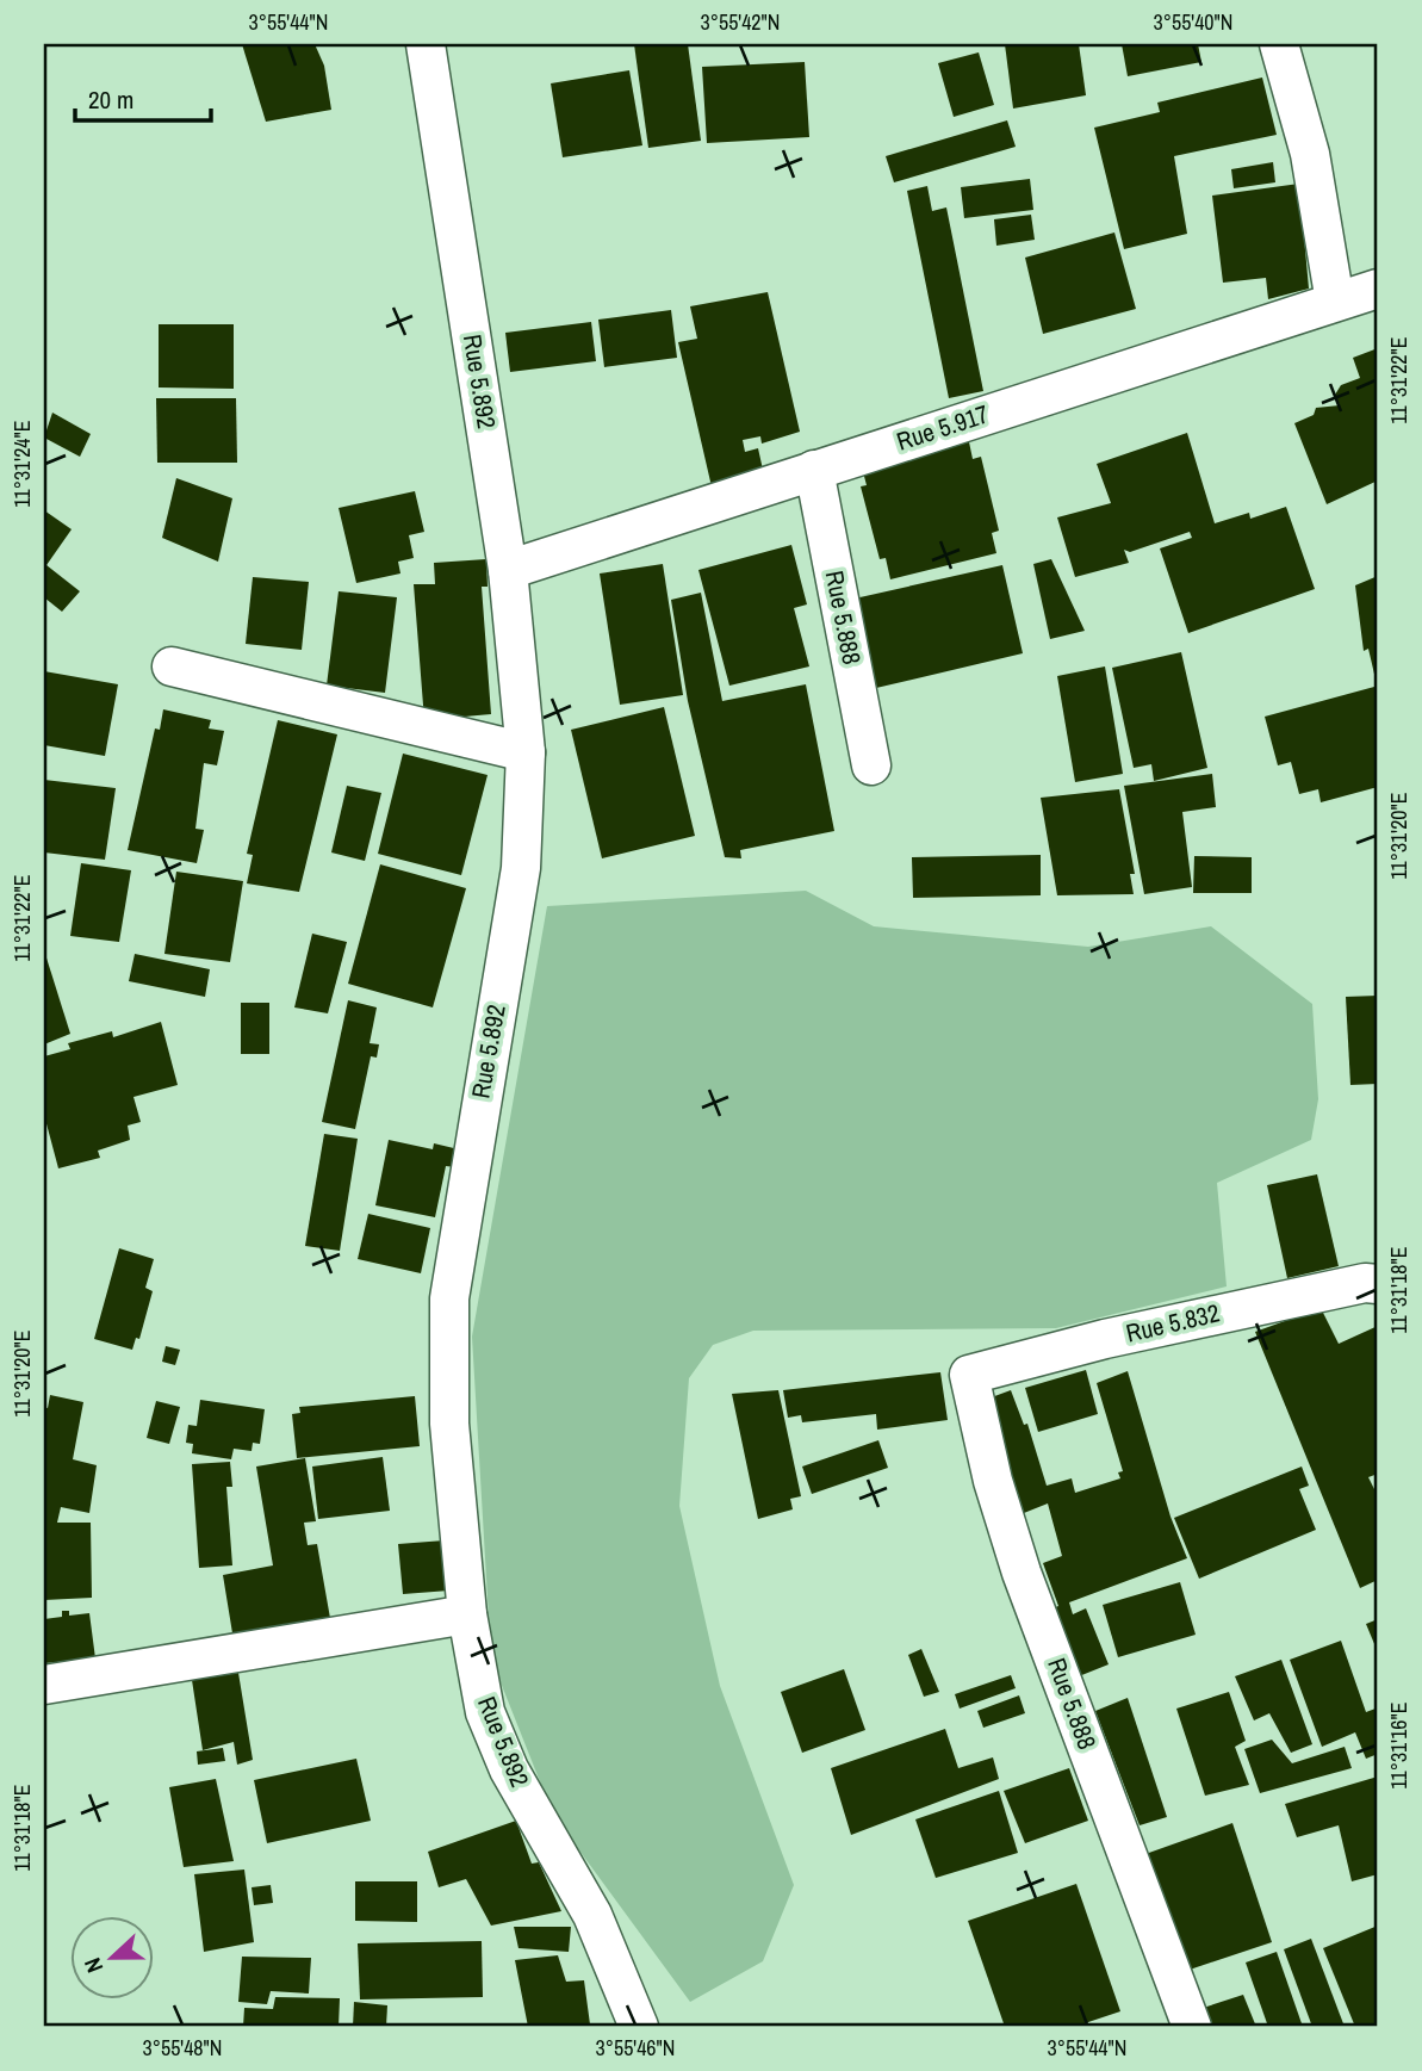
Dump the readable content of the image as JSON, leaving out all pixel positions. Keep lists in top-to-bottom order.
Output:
{
  "streets": {
    "street": [
      "Rue 5.892",
      "Rue 5.917",
      "Rue 5.888",
      "Rue 5.832"
    ]
  },
  "crossings": [
    ["Rue 5.892", "Rue 5.917"],
    ["Rue 5.917", "Rue 5.888"],
    ["Rue 5.888", "Rue 5.832"]
  ],
  "scale_bar": "20 m",
  "north": "left",
  "coordinates": [
    "3°55'44\"N",
    "3°55'42\"N",
    "3°55'40\"N",
    "11°31'22\"E",
    "11°31'24\"E",
    "11°31'20\"E",
    "11°31'18\"E",
    "11°31'16\"E",
    "3°55'48\"N",
    "3°55'46\"N"
  ]
}
